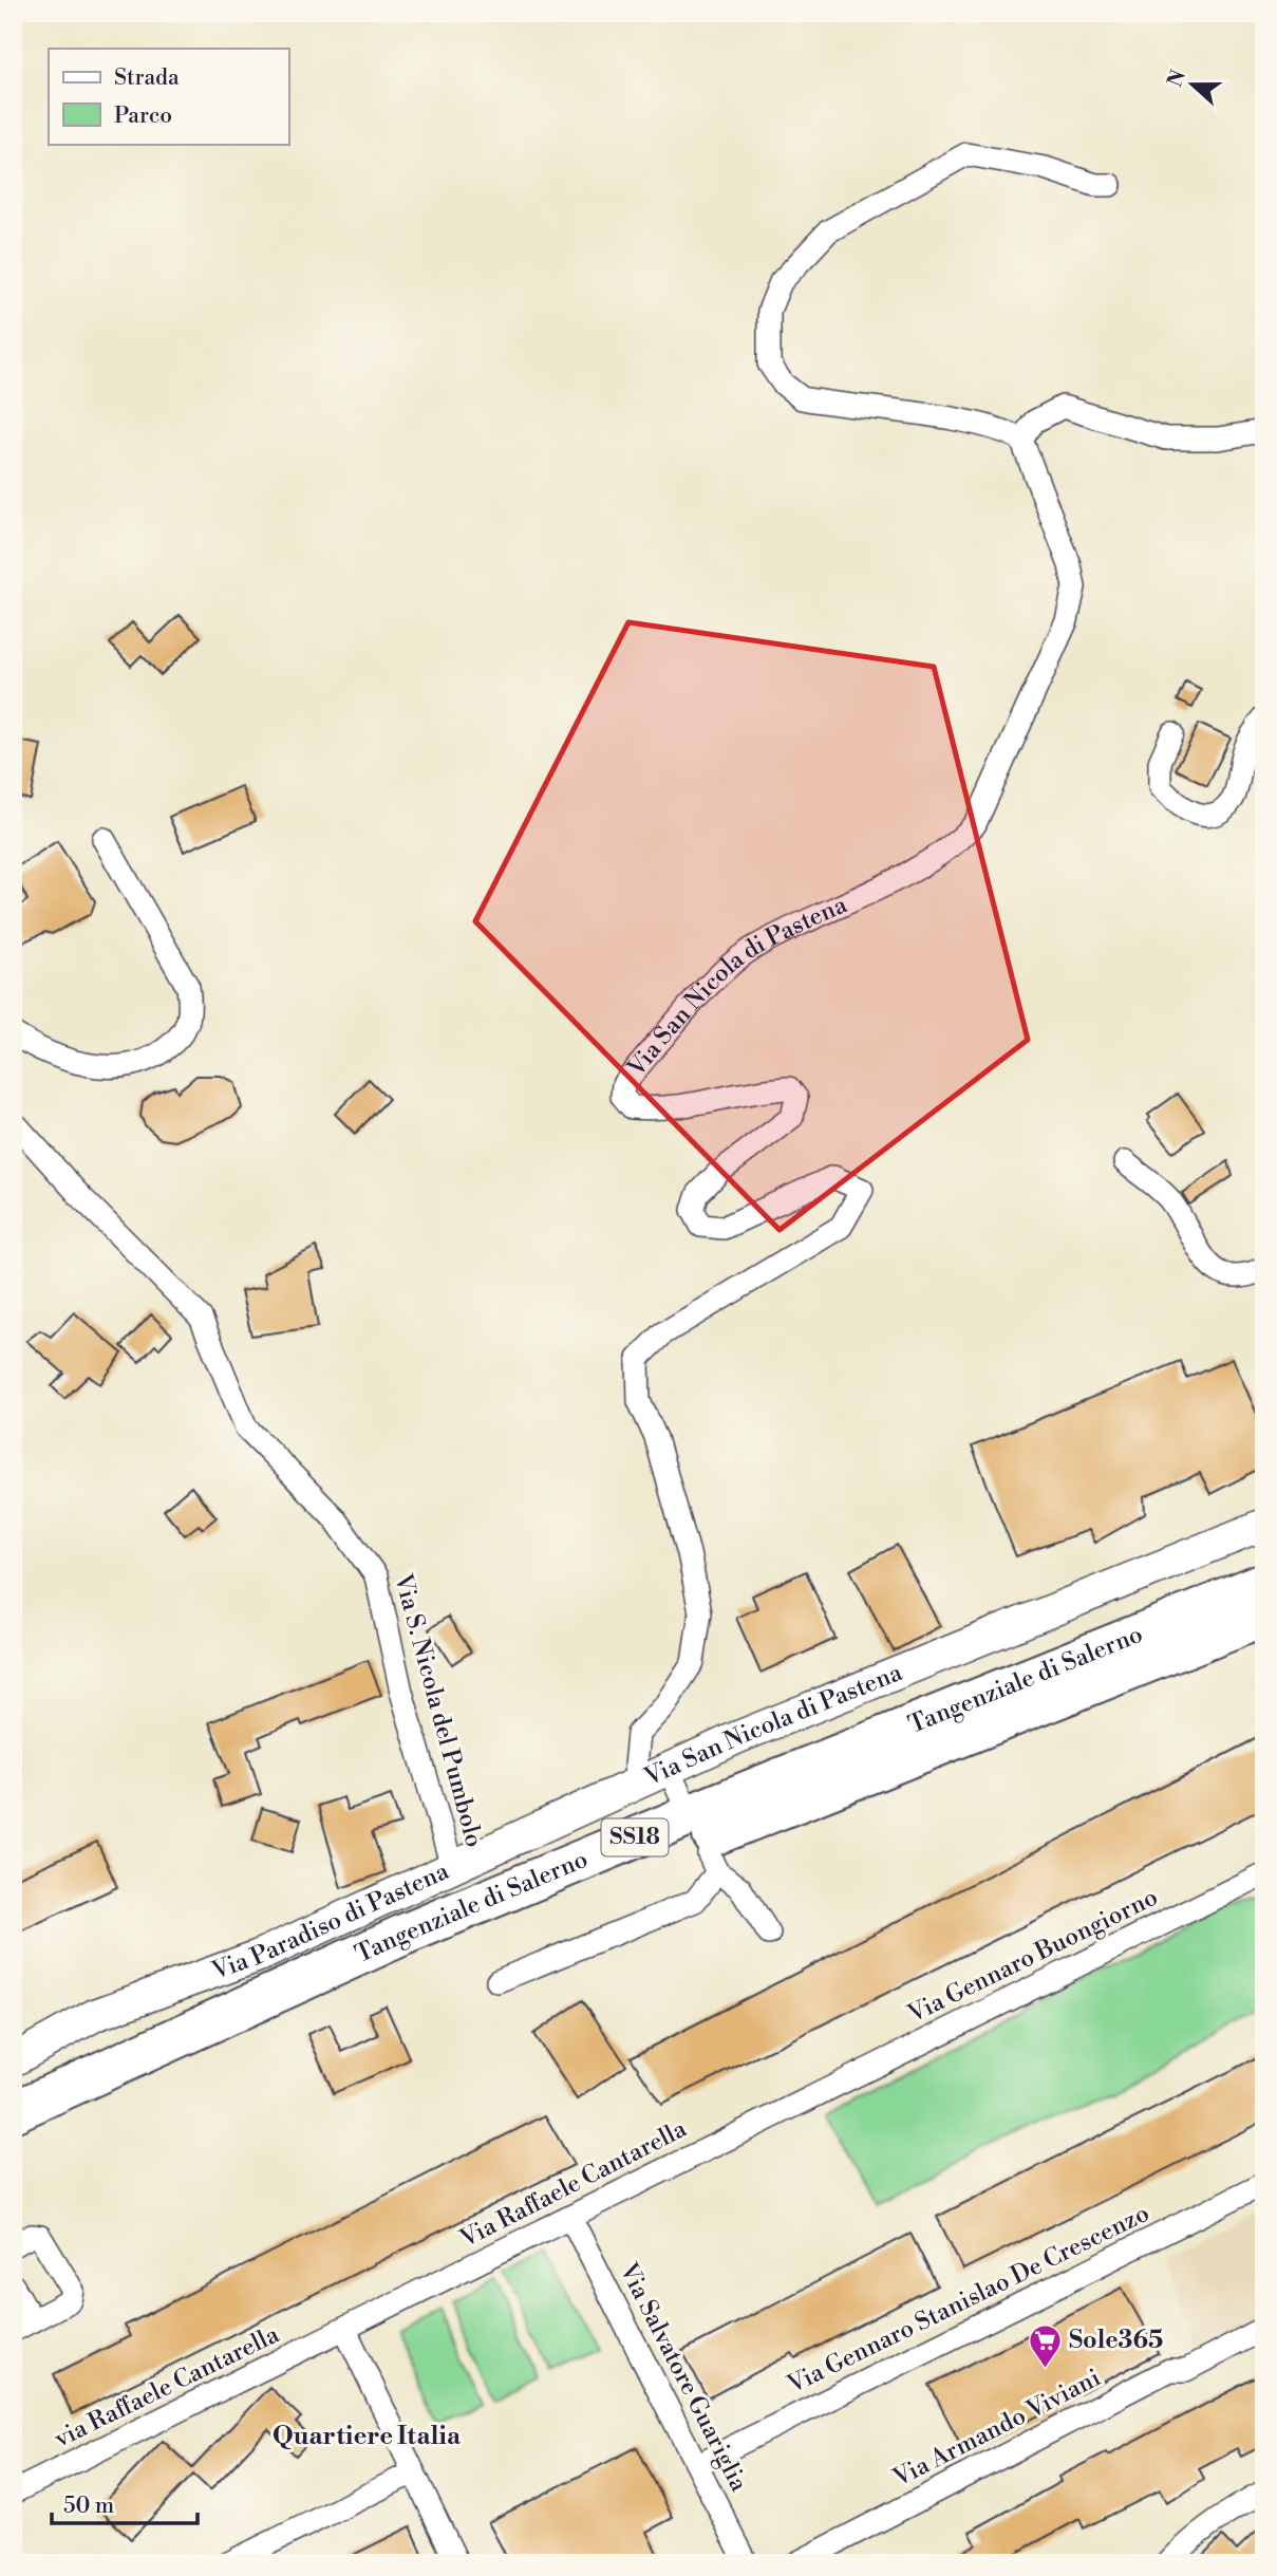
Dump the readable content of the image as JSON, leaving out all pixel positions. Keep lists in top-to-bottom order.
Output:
{
  "streets": {
    "highway": ["Tangenziale di Salerno", "SS18"],
    "street": [
      "Via San Nicola di Pastena",
      "Via S. Nicola del Pumbolo",
      "Via Paradiso di Pastena",
      "Via Gennaro Buongiorno",
      "Via Raffaele Cantarella",
      "Via Gennaro Stanislao De Crescenzo",
      "Via Salvatore Guariglia",
      "via Raffaele Cantarella",
      "Via Armando Viviani"
    ]
  },
  "crossings": [
    ["Via San Nicola di Pastena", "Via Paradiso di Pastena"],
    ["Via S. Nicola del Pumbolo", "Via Paradiso di Pastena"],
    ["Via Gennaro Buongiorno", "Via Raffaele Cantarella"],
    ["Via Raffaele Cantarella", "Via Salvatore Guariglia"],
    ["Via Raffaele Cantarella", "via Raffaele Cantarella"],
    ["Via Gennaro Stanislao De Crescenzo", "Via Salvatore Guariglia"]
  ],
  "districts": ["Quartiere Italia"],
  "places": {
    "supermarket": ["Sole365"]
  },
  "legend": ["Strada", "Parco"],
  "scale_bar": "50 m",
  "north": "left"
}
